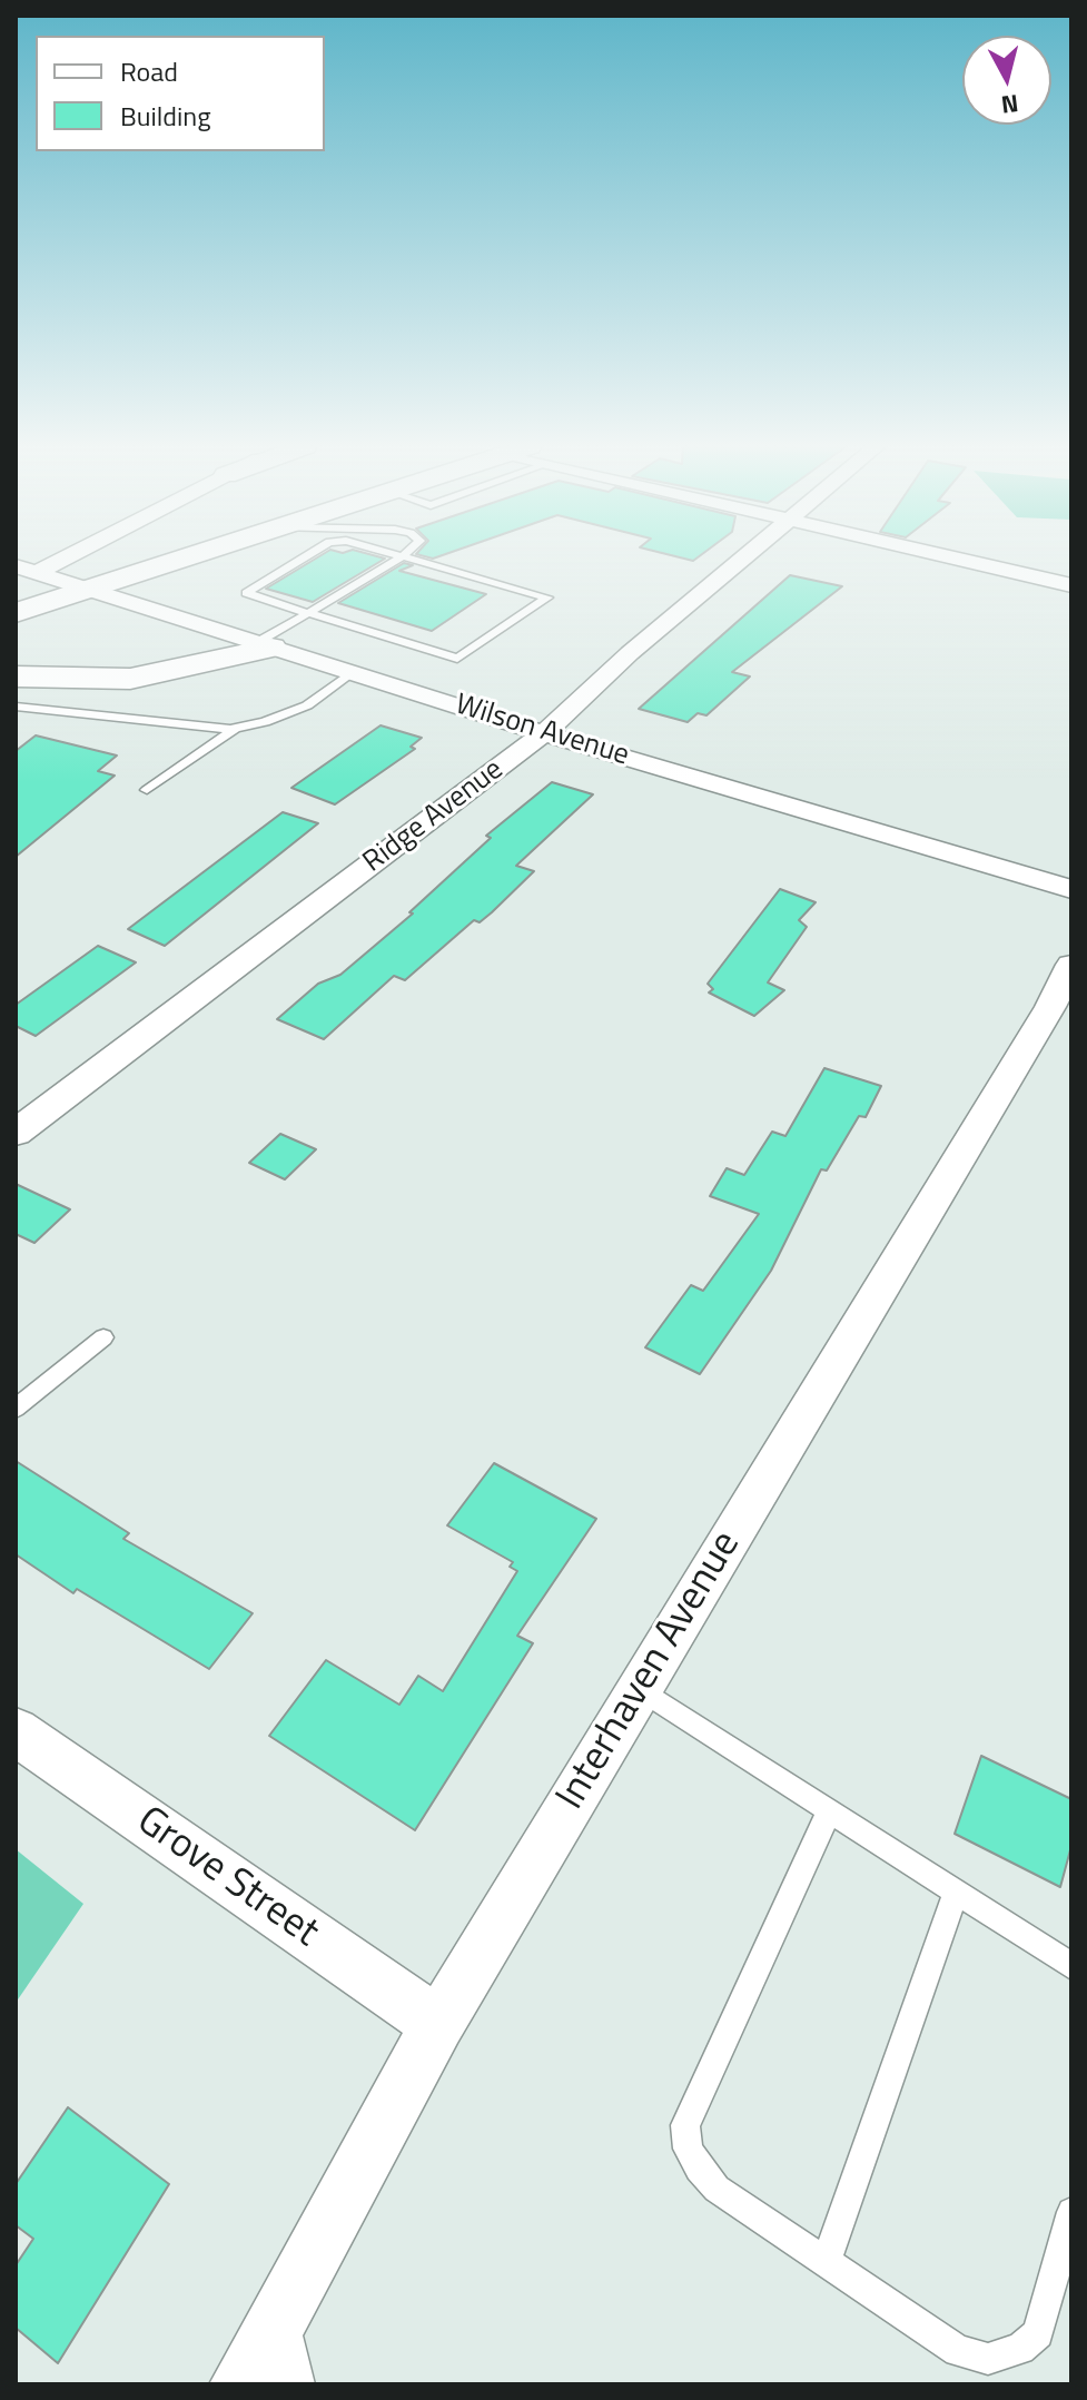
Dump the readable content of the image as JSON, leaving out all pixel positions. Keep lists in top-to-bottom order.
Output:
{
  "streets": {
    "street": [
      "Wilson Avenue",
      "Ridge Avenue",
      "Interhaven Avenue",
      "Grove Street"
    ]
  },
  "crossings": [
    ["Wilson Avenue", "Ridge Avenue"],
    ["Interhaven Avenue", "Grove Street"]
  ],
  "legend": ["Road", "Building"],
  "north": "bottom"
}
